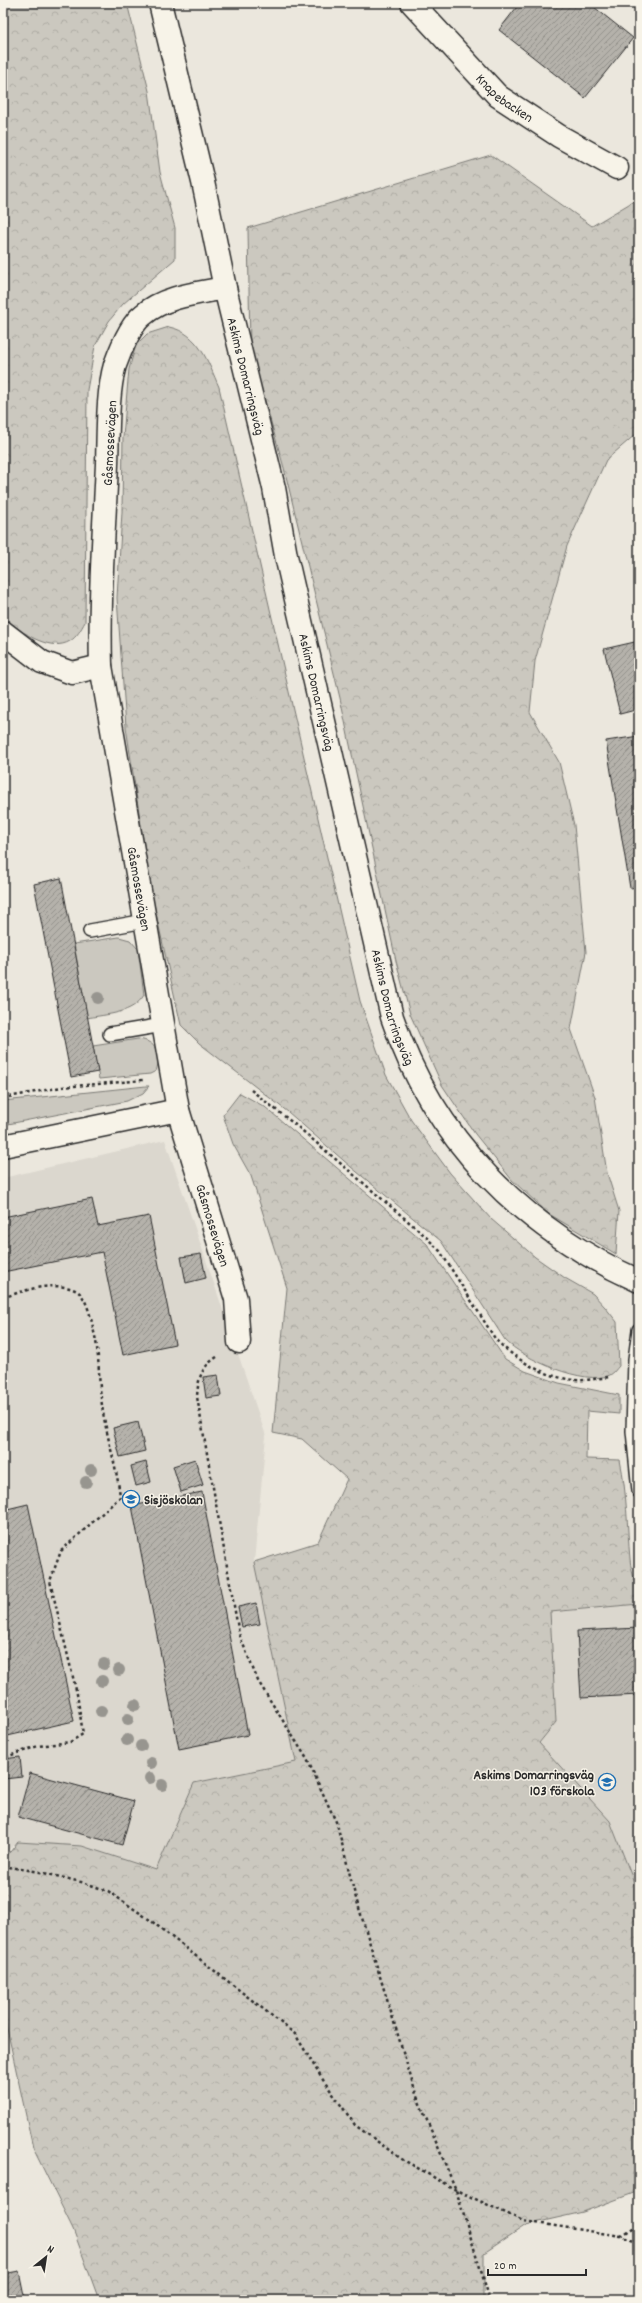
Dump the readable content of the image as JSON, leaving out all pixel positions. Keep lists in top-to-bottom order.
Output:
{
  "streets": {
    "street": ["Knapebacken", "Askims Domarringsväg", "Gåsmossevägen"]
  },
  "crossings": [
    ["Askims Domarringsväg", "Gåsmossevägen"]
  ],
  "places": {
    "school or university": ["Sisjöskolan", "Askims Domarringsväg 103 förskola"]
  },
  "scale_bar": "20 m",
  "north": "top right"
}
